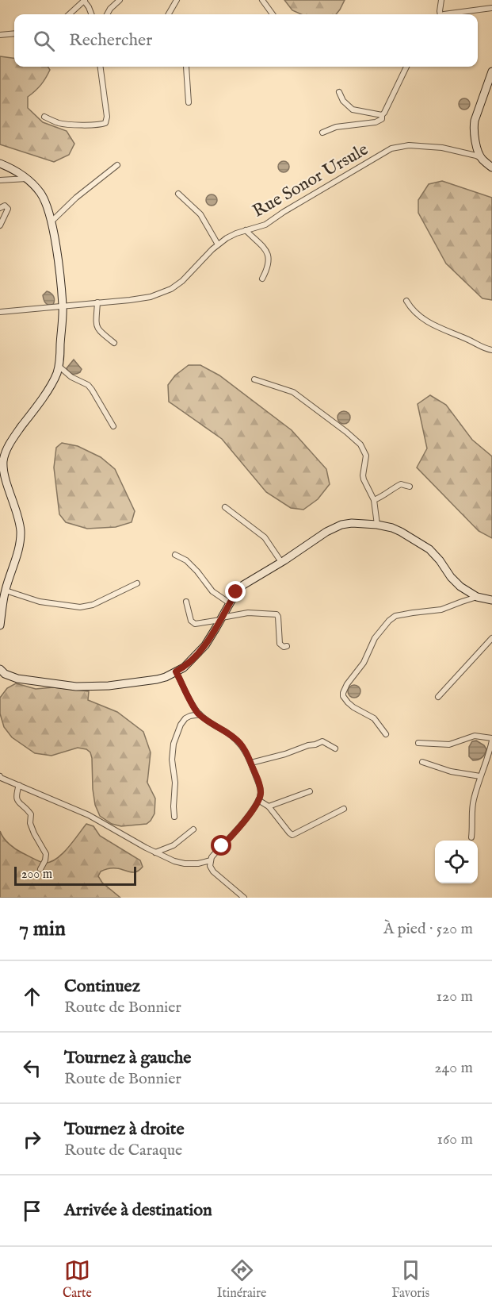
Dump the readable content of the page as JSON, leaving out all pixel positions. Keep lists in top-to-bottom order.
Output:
{
  "streets": {
    "street": ["Rue Sonor Ursule"]
  },
  "scale_bar": "200 m",
  "page": {
    "search": "Rechercher",
    "scale": "200 m",
    "heading": ["7 min", "À pied · 520 m"],
    "list": [
      ["Continuez", "Route de Bonnier", "120 m"],
      ["Tournez à gauche", "Route de Bonnier", "240 m"],
      ["Tournez à droite", "Route de Caraque", "160 m"],
      "Arrivée à destination"
    ],
    "nav": ["Carte", "Itinéraire", "Favoris"]
  }
}
